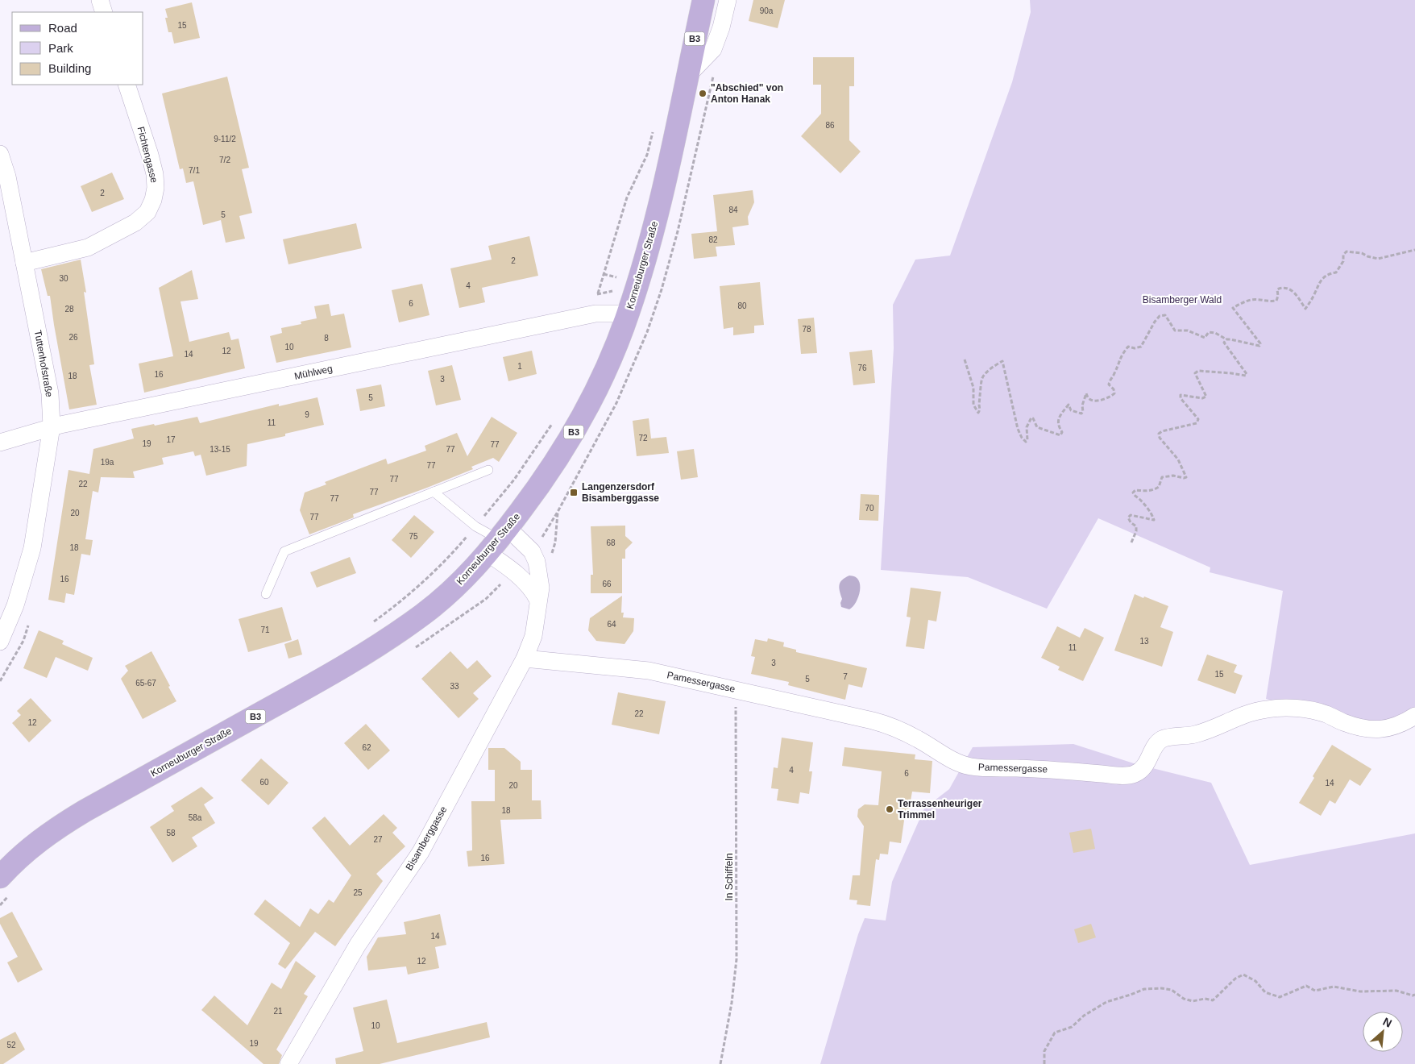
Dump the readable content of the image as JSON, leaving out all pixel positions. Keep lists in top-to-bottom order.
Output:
{
  "streets": {
    "main road": ["B3", "Korneuburger Straße"],
    "street": [
      "Fichtengasse",
      "Tuttenhofstraße",
      "Mühlweg",
      "Pamessergasse",
      "Bisamberggasse"
    ],
    "path": ["In Schiffeln"]
  },
  "crossings": [
    ["Fichtengasse", "Tuttenhofstraße"],
    ["Korneuburger Straße", "Mühlweg"],
    ["Korneuburger Straße", "Bisamberggasse"],
    ["Tuttenhofstraße", "Mühlweg"],
    ["Pamessergasse", "Bisamberggasse"],
    ["Pamessergasse", "In Schiffeln"]
  ],
  "parks": ["Bisamberger Wald"],
  "places": {
    "other": ["\"Abschied\" von Anton Hanak", "Terrassenheuriger Trimmel"],
    "transit": ["Langenzersdorf Bisamberggasse"]
  },
  "house_numbers": [
    "90a",
    "15",
    "86",
    "9-11/2",
    "7/2",
    "7/1",
    "2",
    "84",
    "5",
    "82",
    "2",
    "30",
    "4",
    "6",
    "80",
    "28",
    "78",
    "26",
    "8",
    "10",
    "12",
    "14",
    "1",
    "76",
    "16",
    "18",
    "3",
    "5",
    "9",
    "11",
    "72",
    "17",
    "19",
    "77",
    "13-15",
    "77",
    "19a",
    "77",
    "77",
    "22",
    "77",
    "77",
    "70",
    "20",
    "77",
    "75",
    "68",
    "18",
    "16",
    "66",
    "64",
    "71",
    "13",
    "11",
    "3",
    "15",
    "7",
    "5",
    "65-67",
    "33",
    "22",
    "12",
    "62",
    "4",
    "6",
    "60",
    "14",
    "20",
    "18",
    "58a",
    "58",
    "27",
    "16",
    "25",
    "14",
    "12",
    "21",
    "10",
    "19",
    "52"
  ],
  "legend": ["Road", "Park", "Building"],
  "north": "top right"
}
